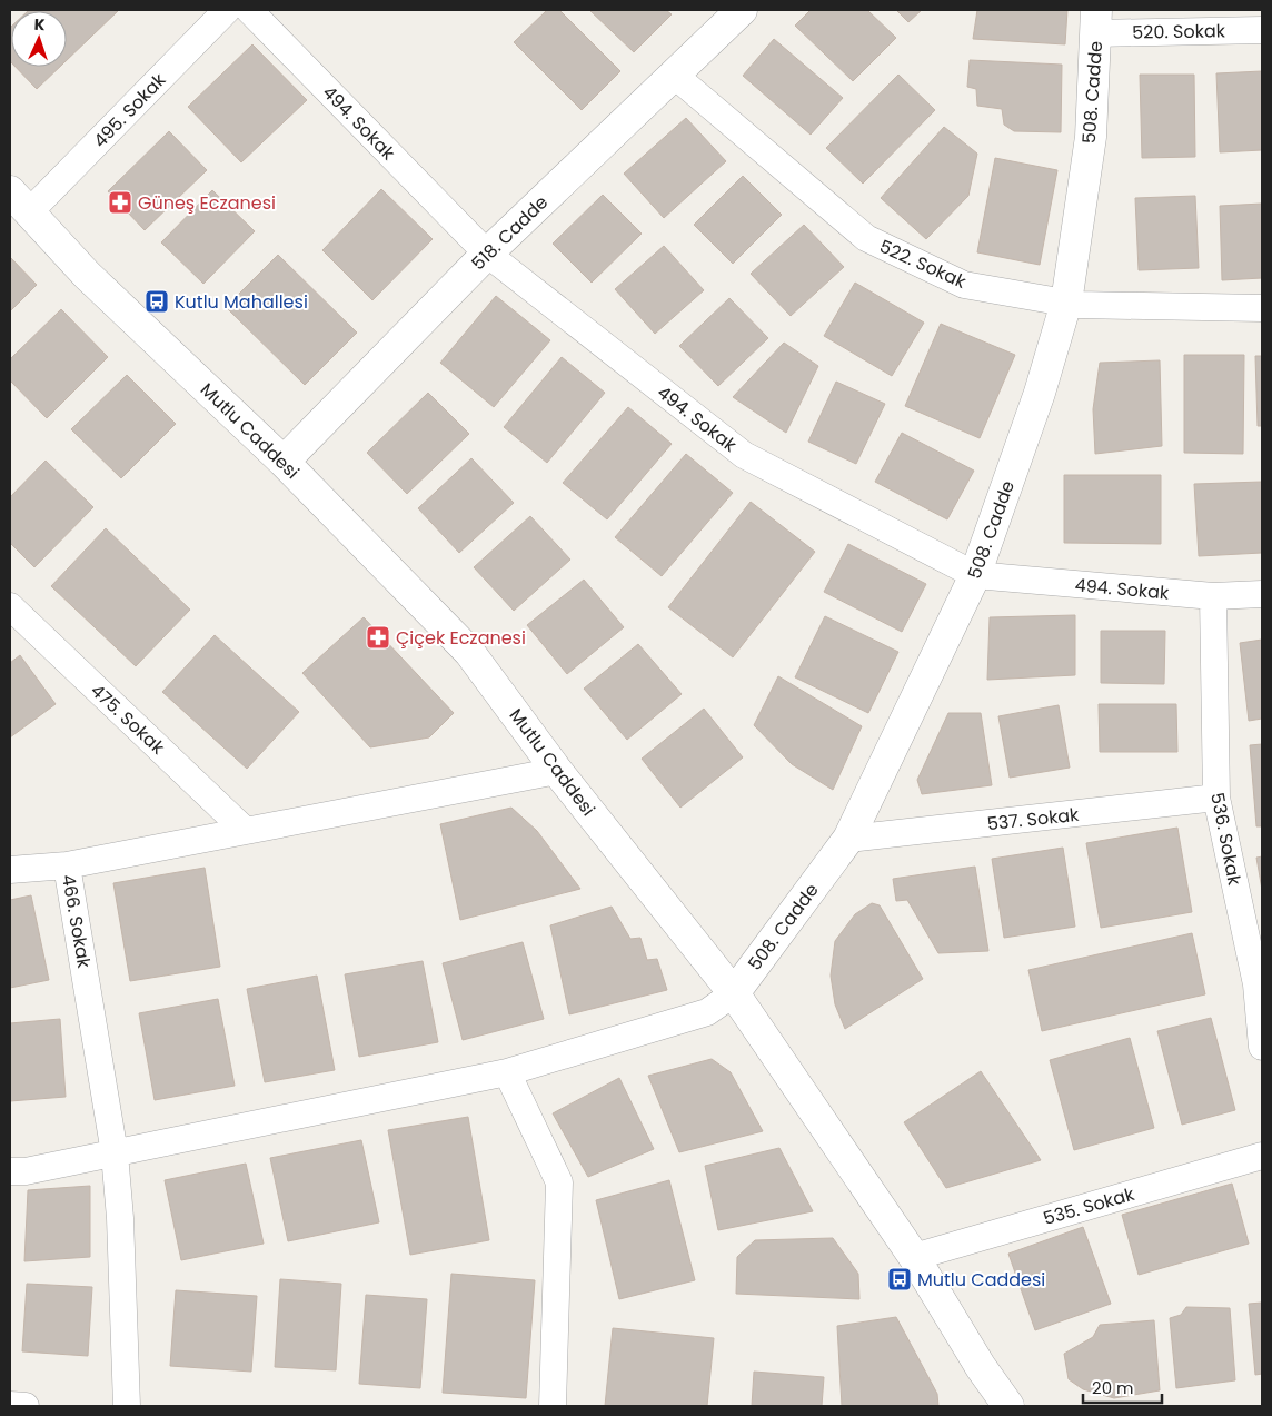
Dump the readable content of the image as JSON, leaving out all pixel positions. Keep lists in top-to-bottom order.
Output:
{
  "streets": {
    "street": [
      "520. Sokak",
      "508. Cadde",
      "495. Sokak",
      "494. Sokak",
      "518. Cadde",
      "522. Sokak",
      "Mutlu Caddesi",
      "475. Sokak",
      "537. Sokak",
      "536. Sokak",
      "466. Sokak",
      "535. Sokak"
    ]
  },
  "crossings": [
    ["520. Sokak", "508. Cadde"],
    ["508. Cadde", "494. Sokak"],
    ["508. Cadde", "522. Sokak"],
    ["508. Cadde", "Mutlu Caddesi"],
    ["508. Cadde", "537. Sokak"],
    ["495. Sokak", "Mutlu Caddesi"],
    ["494. Sokak", "518. Cadde"],
    ["494. Sokak", "536. Sokak"],
    ["518. Cadde", "522. Sokak"],
    ["518. Cadde", "Mutlu Caddesi"],
    ["Mutlu Caddesi", "466. Sokak"],
    ["Mutlu Caddesi", "535. Sokak"],
    ["475. Sokak", "466. Sokak"],
    ["537. Sokak", "536. Sokak"]
  ],
  "places": {
    "pharmacy": ["Güneş Eczanesi", "Çiçek Eczanesi"],
    "bus stop": ["Kutlu Mahallesi", "Mutlu Caddesi"]
  },
  "scale_bar": "20 m",
  "north": "top"
}
